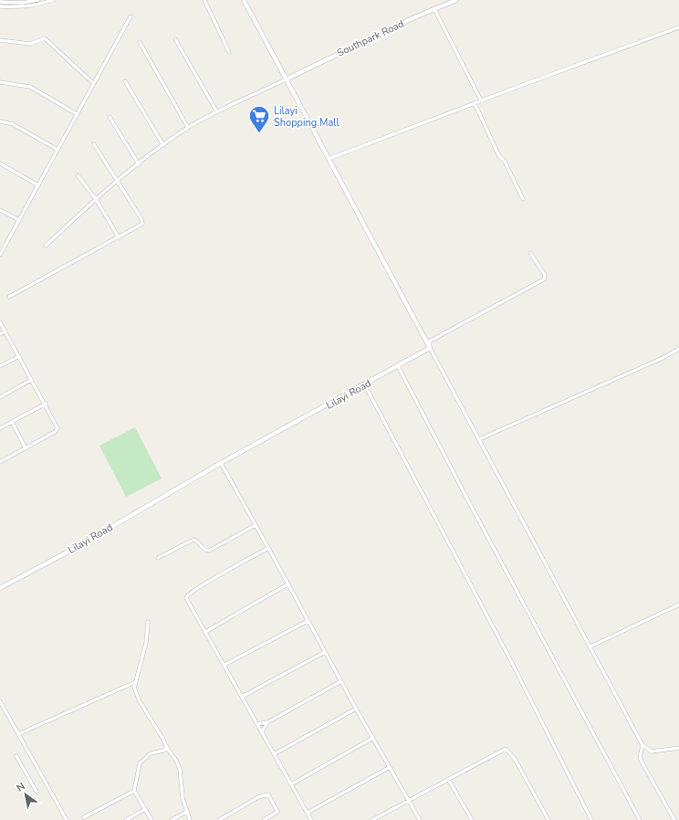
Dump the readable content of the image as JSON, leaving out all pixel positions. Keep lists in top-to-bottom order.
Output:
{
  "streets": {
    "street": ["Southpark Road", "Lilayi Road"]
  },
  "places": {
    "supermarket": ["Lilayi Shopping Mall"]
  },
  "north": "top left"
}
